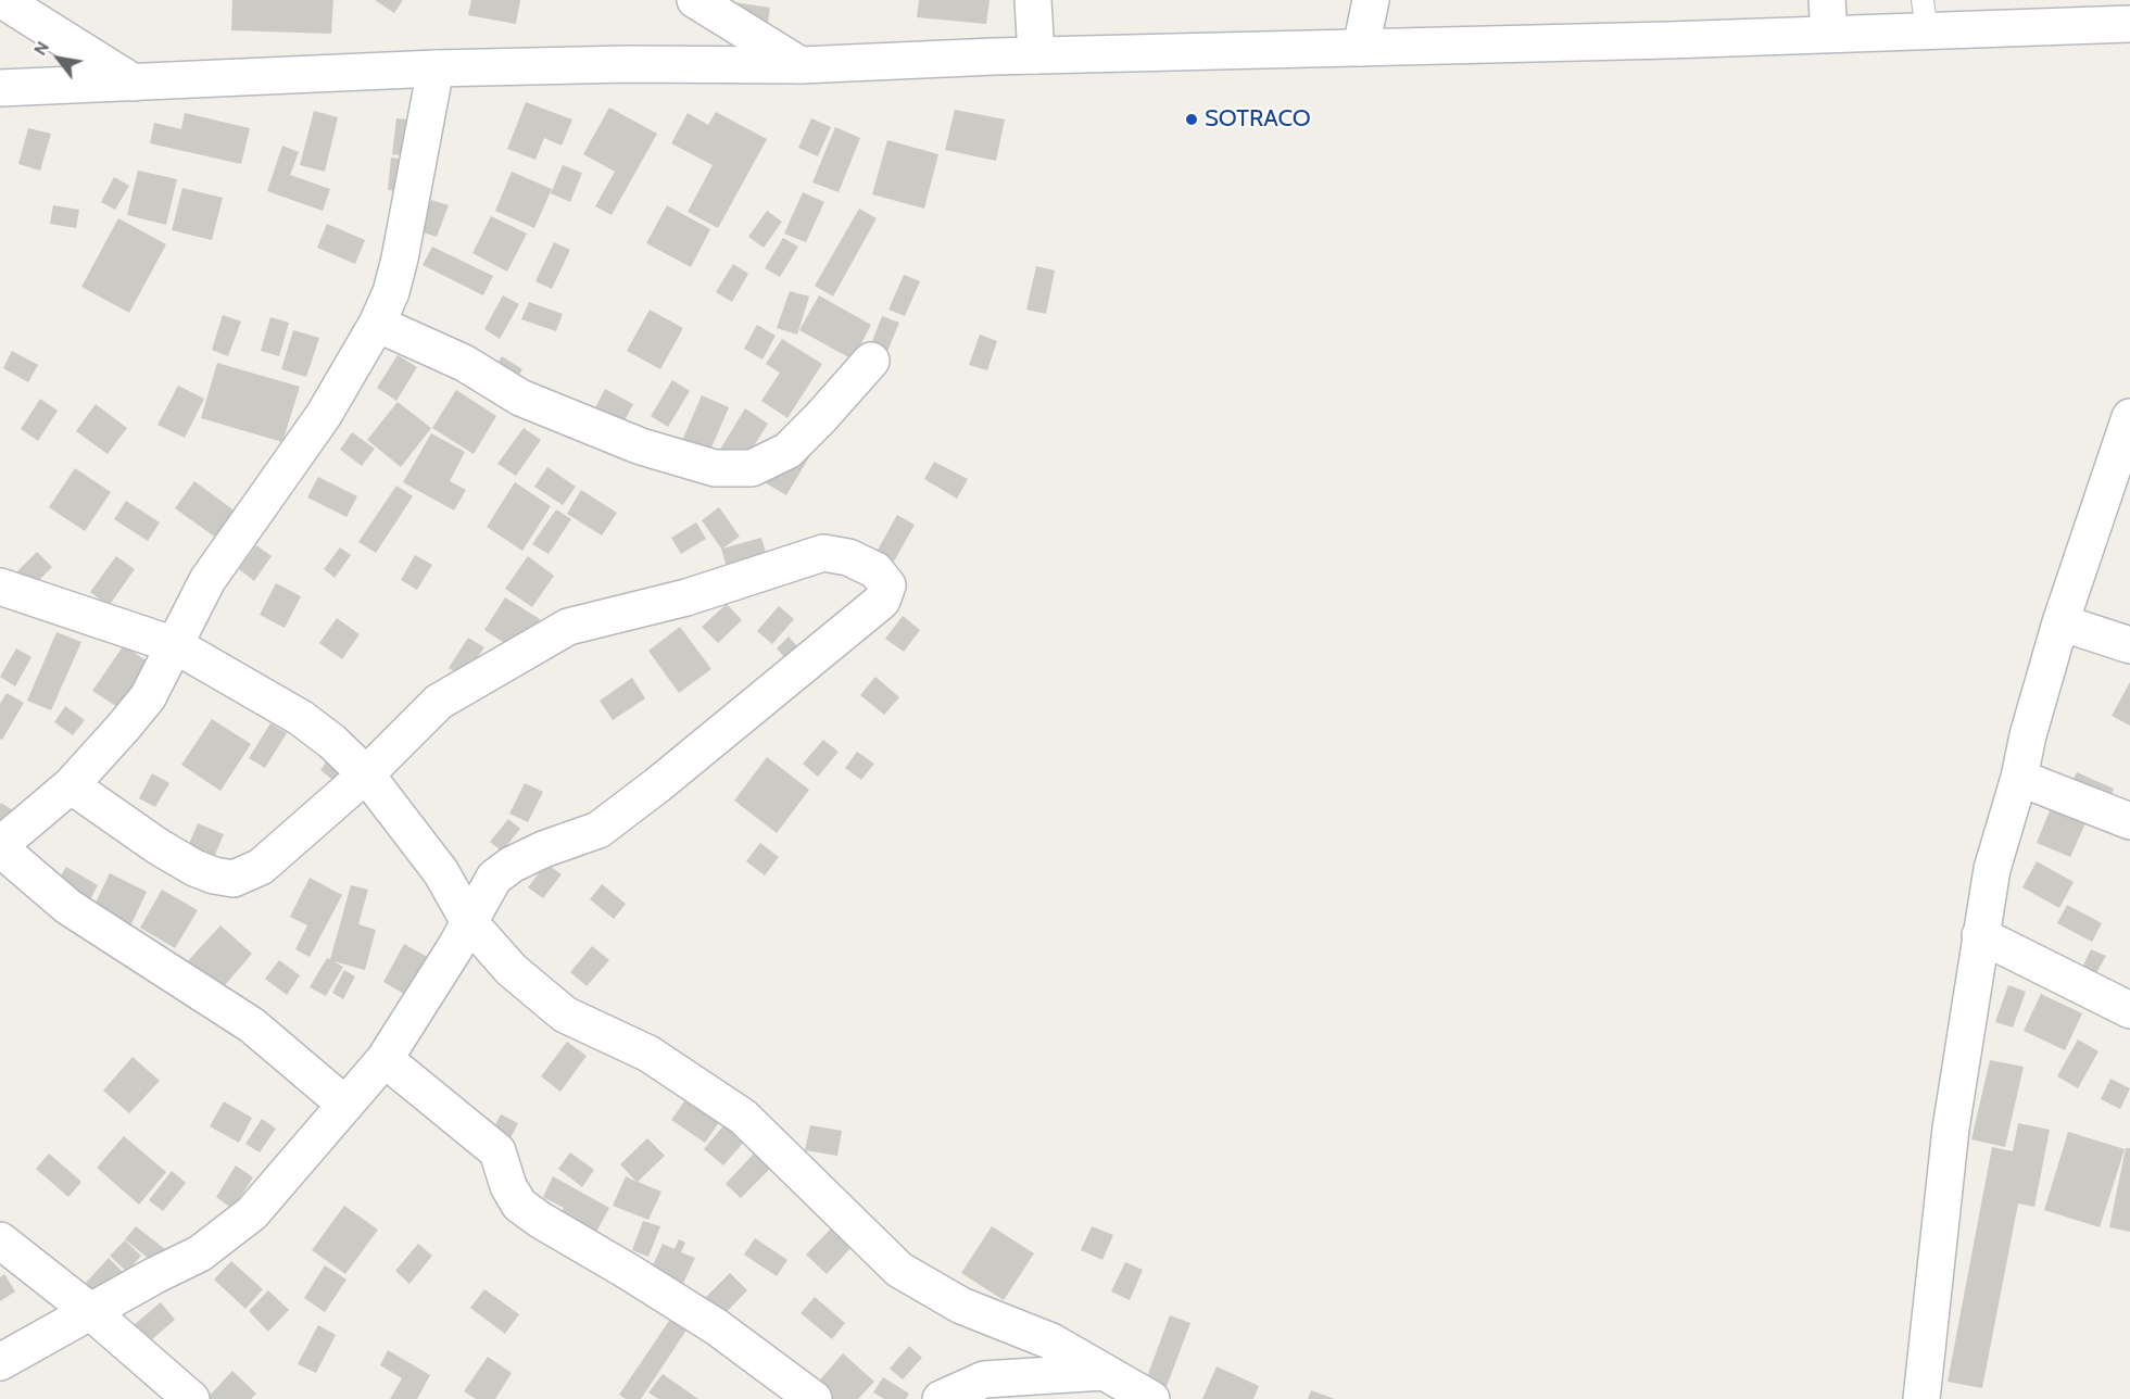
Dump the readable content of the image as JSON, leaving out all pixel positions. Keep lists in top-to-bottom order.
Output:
{
  "places": ["SOTRACO"],
  "north": "top left"
}
